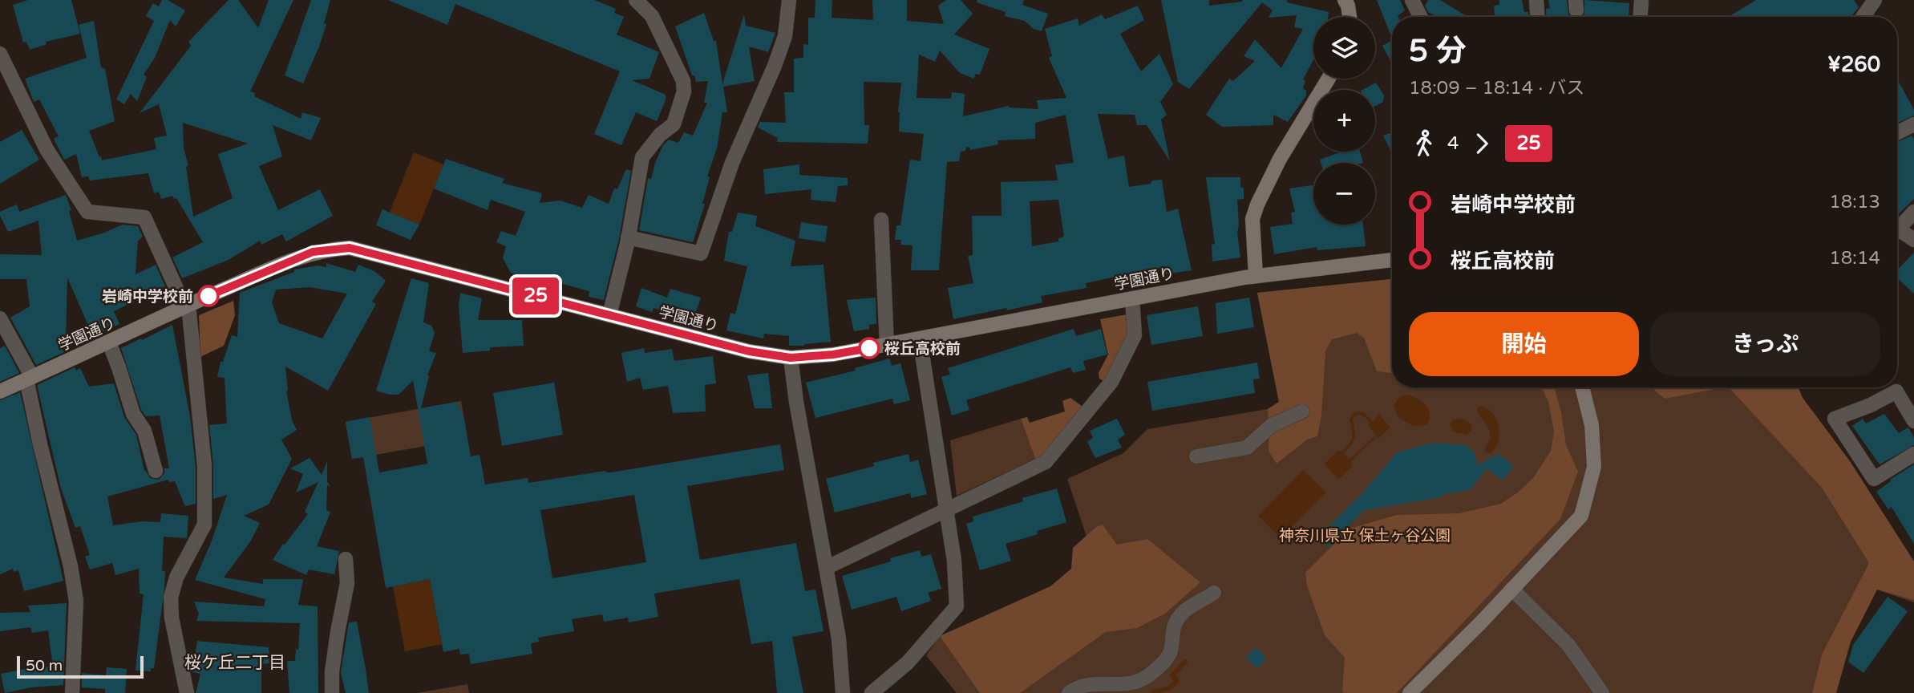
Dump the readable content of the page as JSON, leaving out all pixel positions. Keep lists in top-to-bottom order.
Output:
{
  "streets": {
    "street": ["学園通り"]
  },
  "districts": ["桜ケ丘二丁目"],
  "parks": ["神奈川県立 保土ヶ谷公園"],
  "places": ["岩崎中学校前", "桜丘高校前"],
  "lines": ["bus line 25"],
  "scale_bar": "50 m",
  "page": {
    "on_map": "25",
    "map_buttons": ["+", "−"],
    "heading": ["5 分", "18:09 – 18:14 · バス", "¥260"],
    "legs": ["4", "25"],
    "list": [
      {
        "name": "岩崎中学校前",
        "value": "18:13"
      },
      {
        "name": "桜丘高校前",
        "value": "18:14"
      }
    ],
    "buttons": ["開始", "きっぷ"],
    "scale": "50 m"
  }
}
